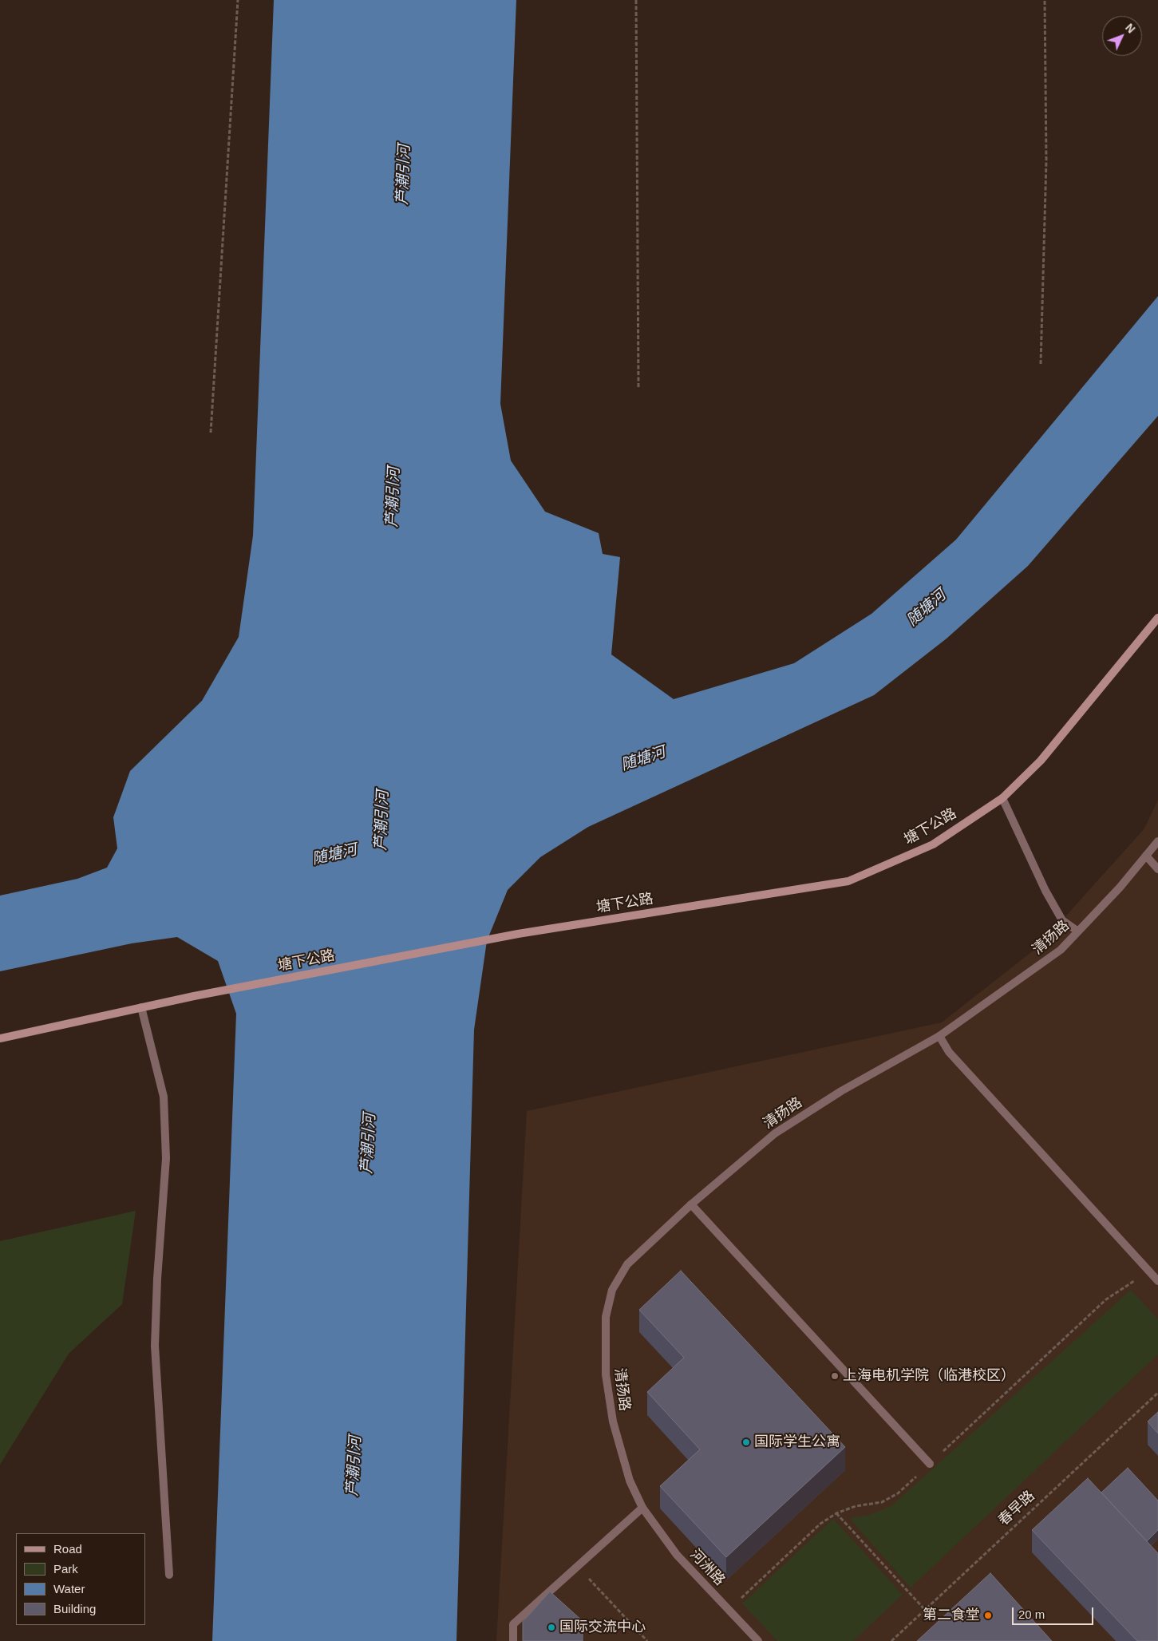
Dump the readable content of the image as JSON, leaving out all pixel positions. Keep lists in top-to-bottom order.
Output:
{
  "streets": {
    "main road": ["塘下公路"],
    "street": ["清扬路", "河洲路"],
    "path": ["春早路"]
  },
  "crossings": [
    ["清扬路", "河洲路"]
  ],
  "water": ["芦潮引河", "随塘河"],
  "places": [
    "上海电机学院（临港校区）",
    "国际学生公寓",
    "第二食堂",
    "国际交流中心"
  ],
  "legend": [
    "Road",
    "Park",
    "Water",
    "Building"
  ],
  "scale_bar": "20 m",
  "north": "top right"
}
